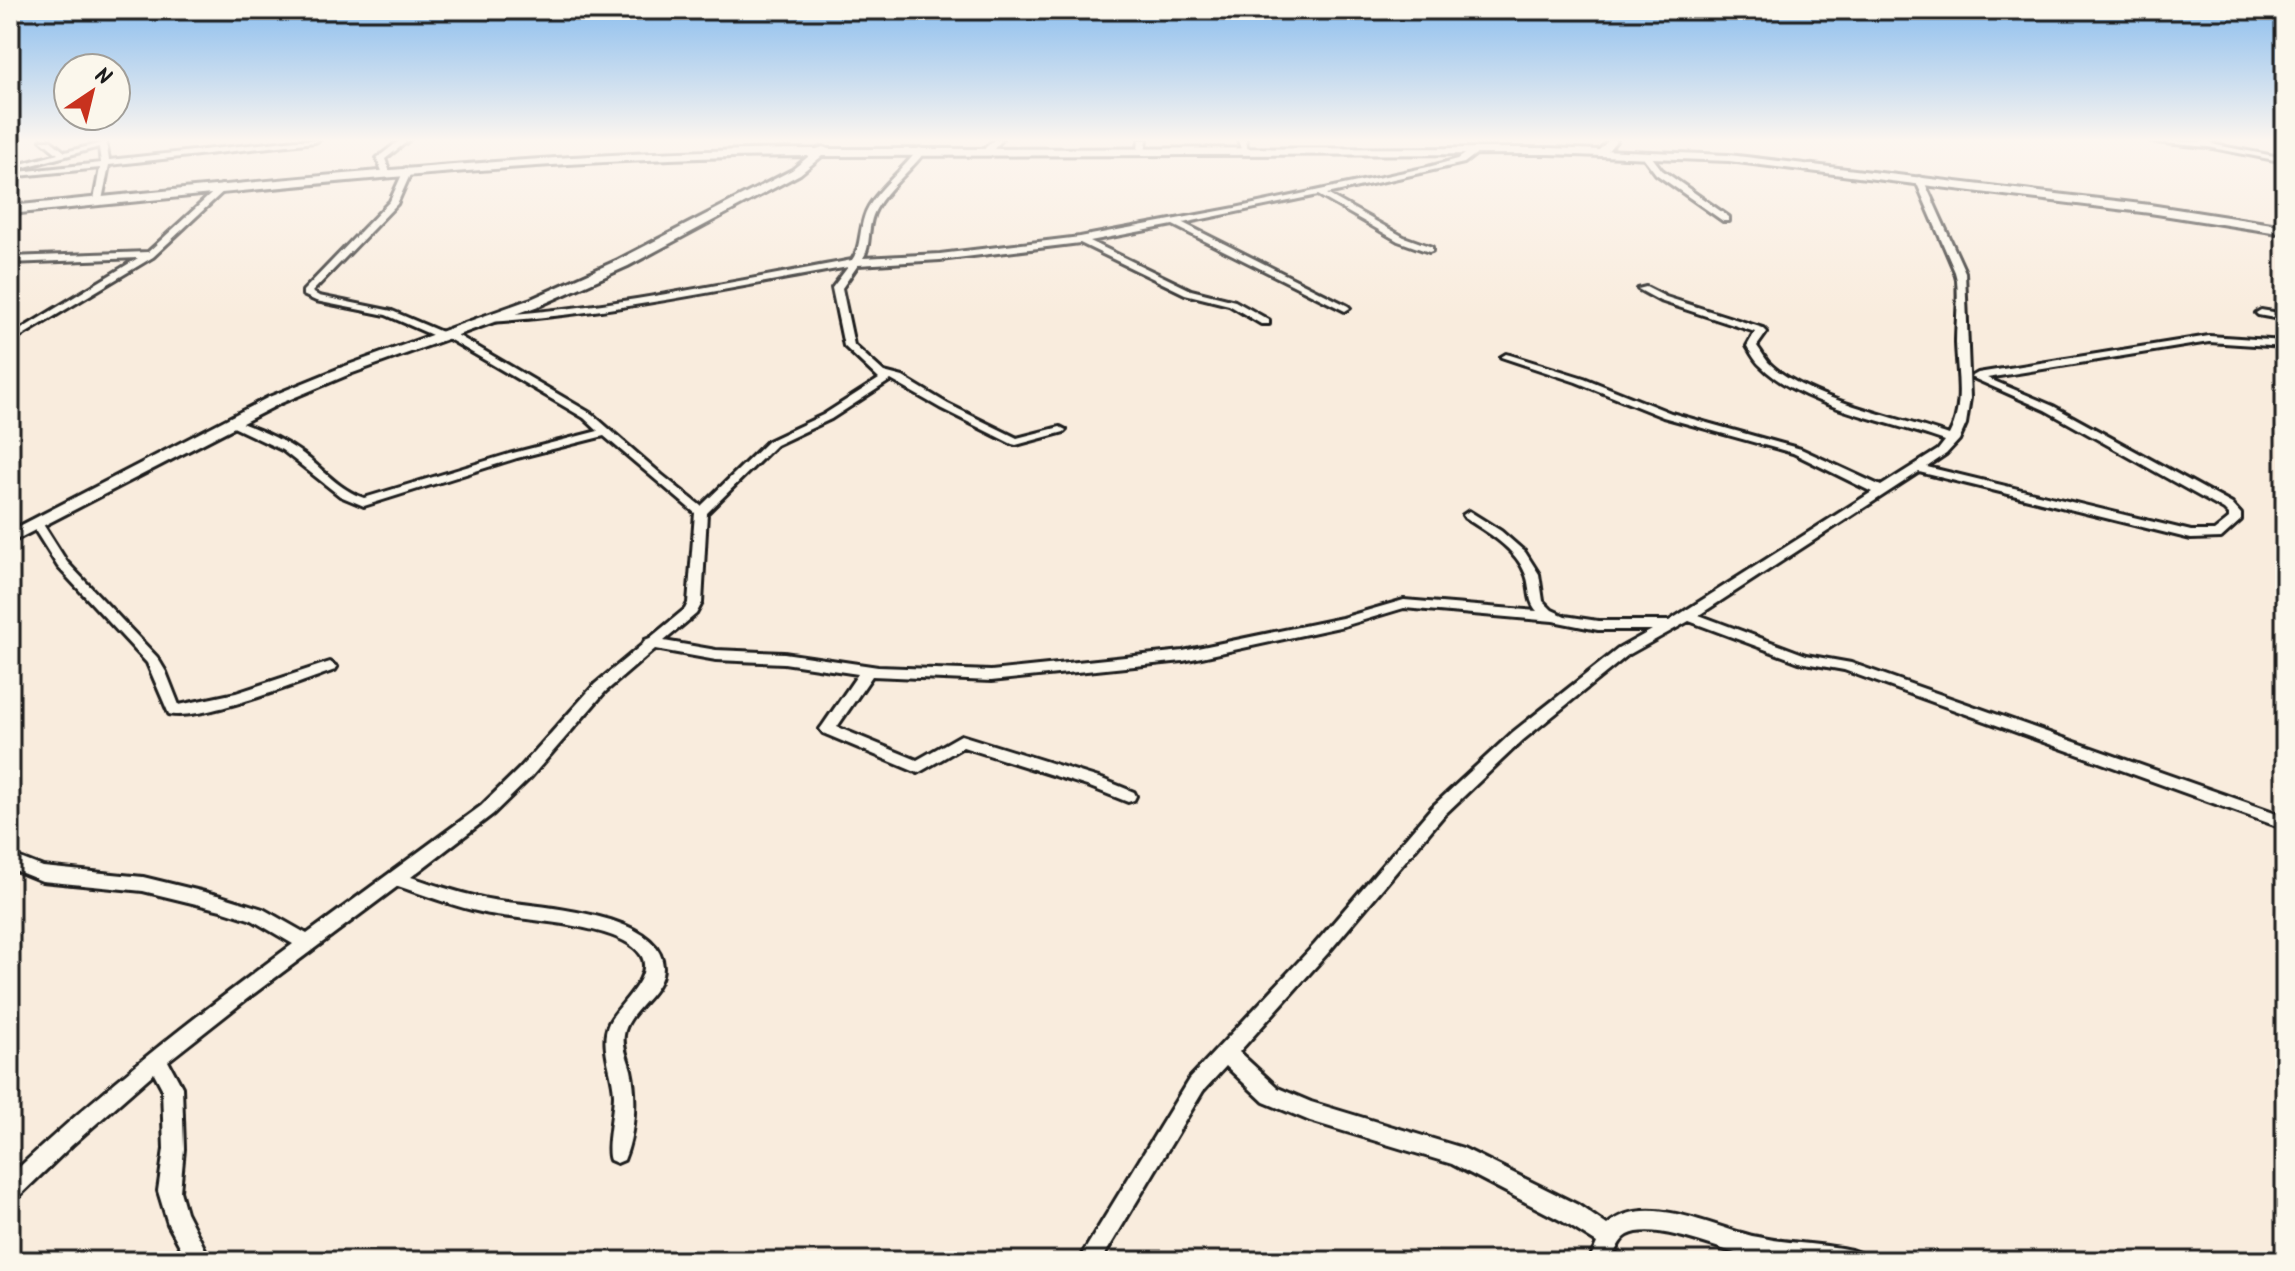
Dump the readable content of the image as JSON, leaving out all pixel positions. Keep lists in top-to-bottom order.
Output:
{
  "north": "top right"
}
